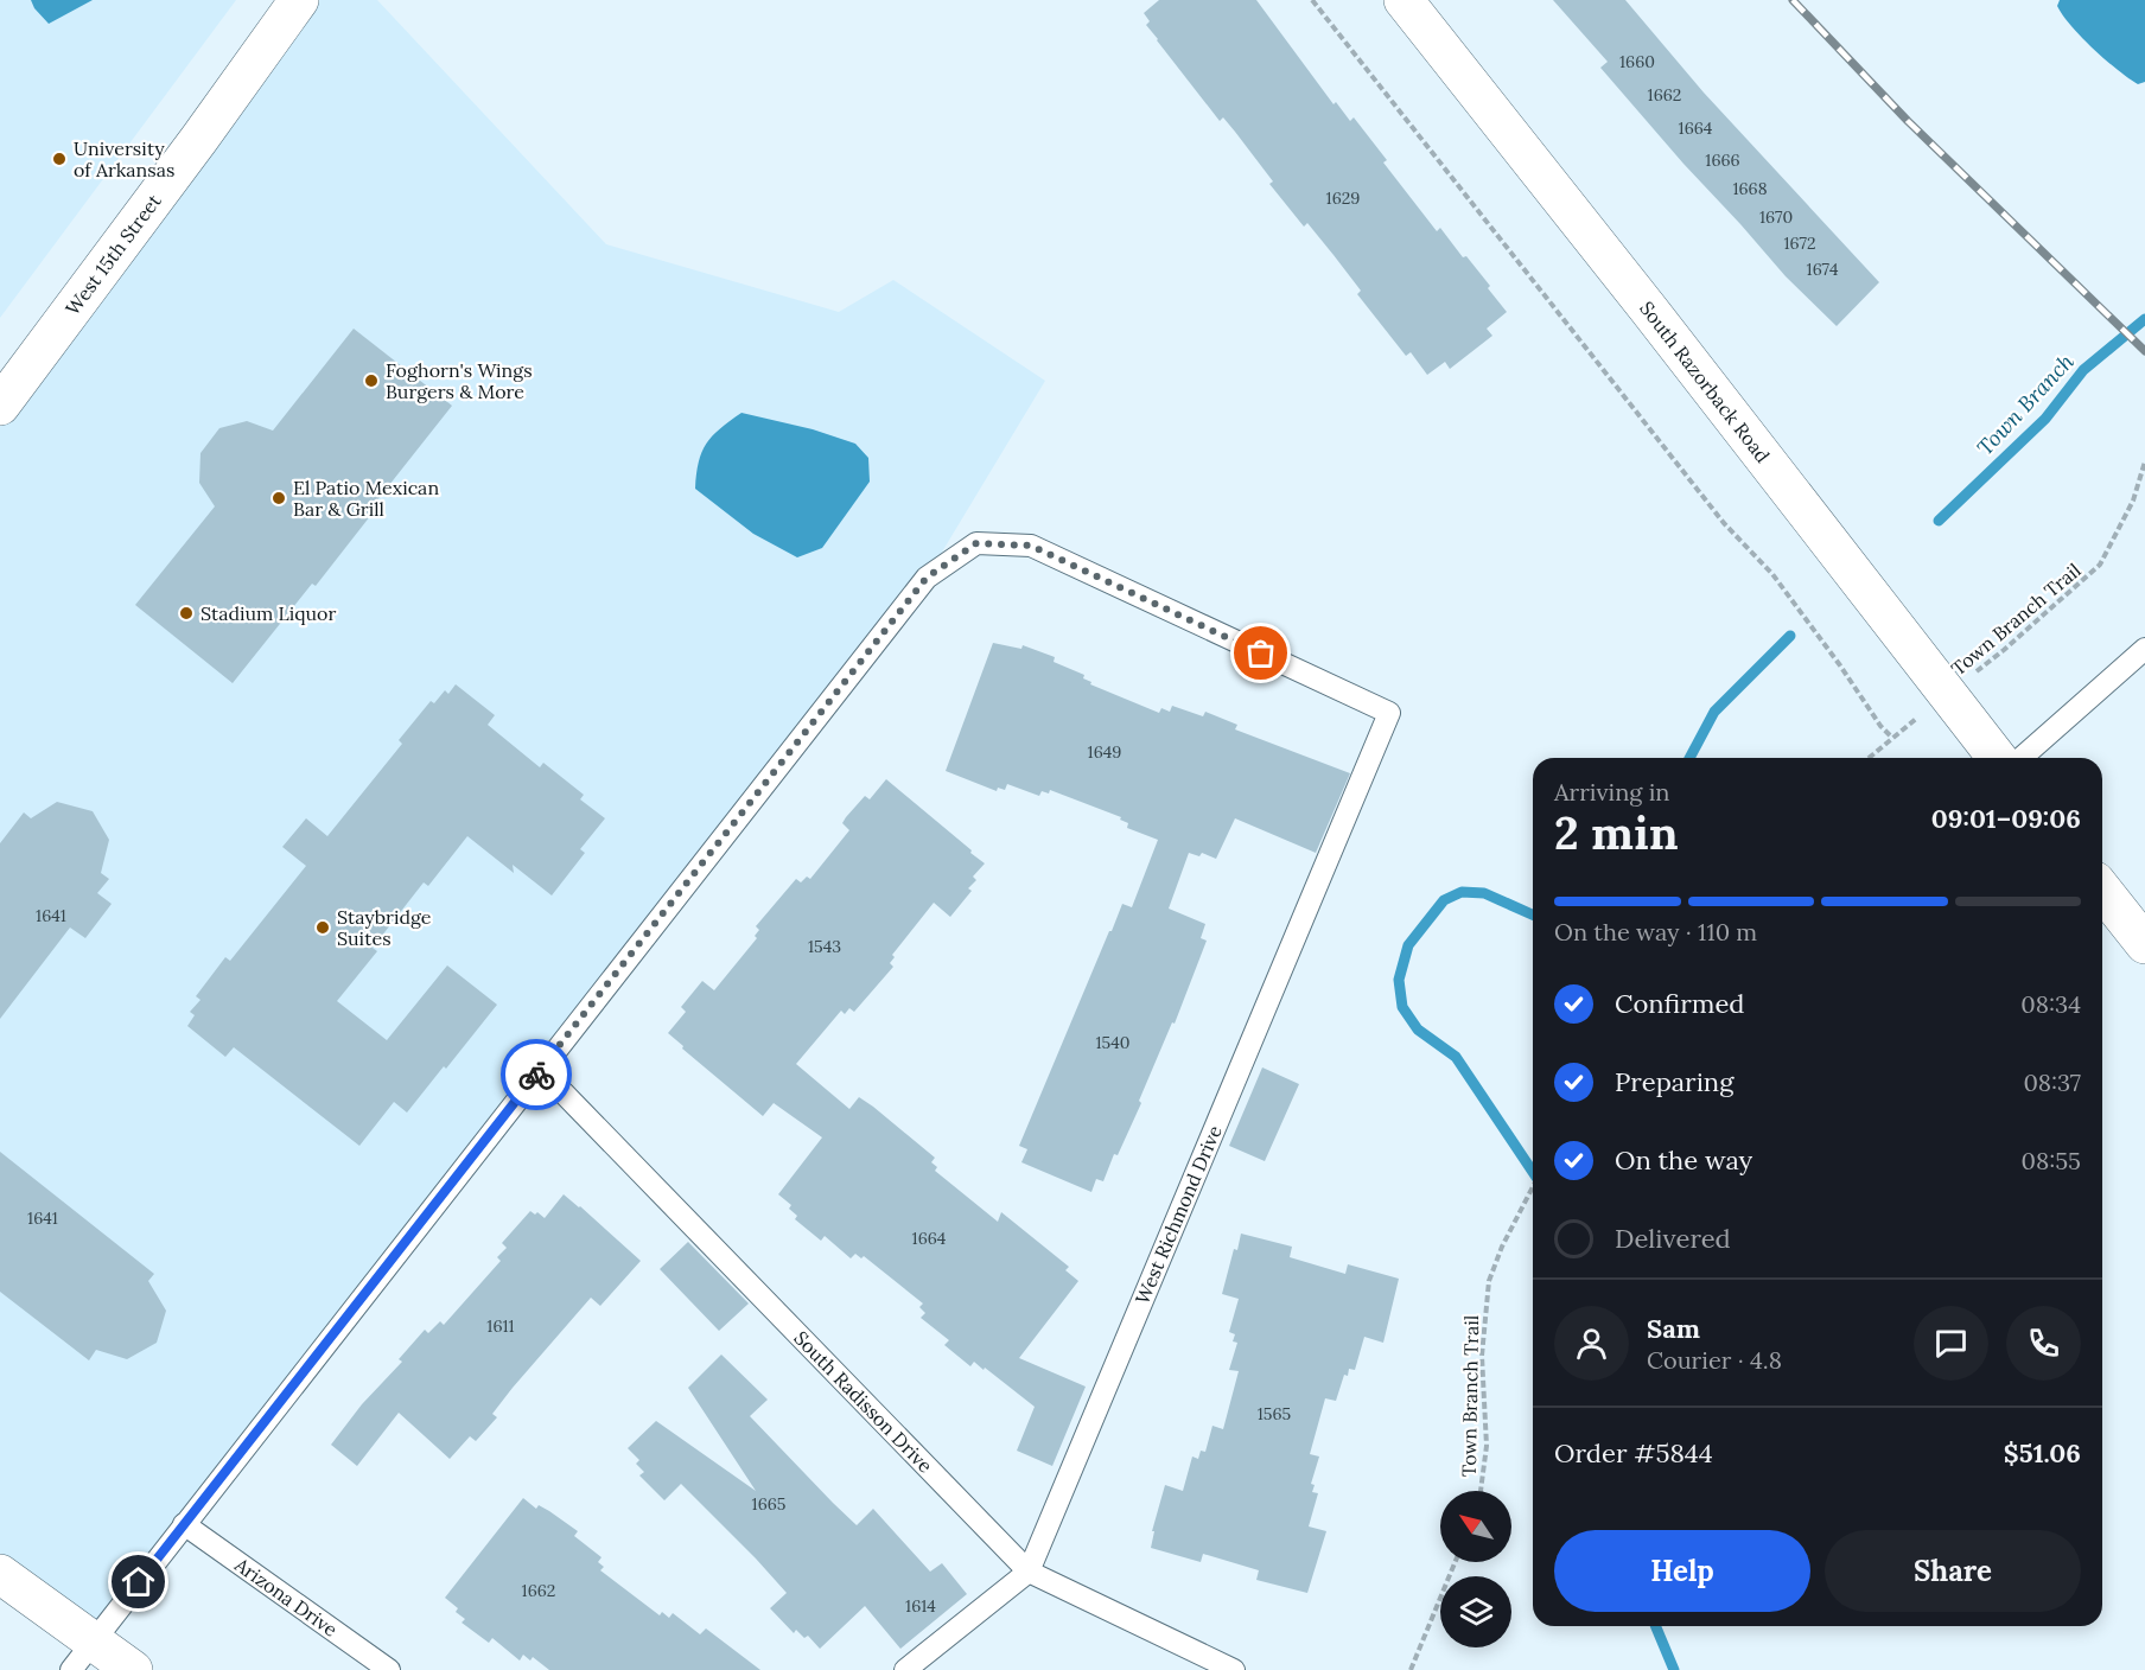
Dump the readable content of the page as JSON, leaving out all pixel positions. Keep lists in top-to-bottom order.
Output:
{
  "streets": {
    "main road": ["West 15th Street", "South Razorback Road"],
    "lane": ["West Richmond Drive", "South Radisson Drive", "Arizona Drive"],
    "path": ["Town Branch Trail"]
  },
  "crossings": [
    ["South Razorback Road", "Town Branch Trail"],
    ["West Richmond Drive", "South Radisson Drive"]
  ],
  "water": ["Town Branch"],
  "places": [
    "University of Arkansas",
    "Foghorn's Wings Burgers & More",
    "El Patio Mexican Bar & Grill",
    "Stadium Liquor",
    "Staybridge Suites"
  ],
  "house_numbers": [
    "1660",
    "1662",
    "1664",
    "1666",
    "1668",
    "1629",
    "1670",
    "1672",
    "1674",
    "1649",
    "1641",
    "1543",
    "1540",
    "1641",
    "1664",
    "1611",
    "1565",
    "1665",
    "1662",
    "1614"
  ],
  "north": "top left",
  "page": {
    "heading": ["2 min", "Arriving in", "09:01–09:06"],
    "panel": [
      "Sam",
      "Courier · 4.8",
      "Order #5844",
      "$51.06"
    ],
    "bar": "On the way · 110 m",
    "list": [
      ["Confirmed", "08:34"],
      ["Preparing", "08:37"],
      ["On the way", "08:55"],
      "Delivered"
    ],
    "buttons": ["Help", "Share"]
  }
}
